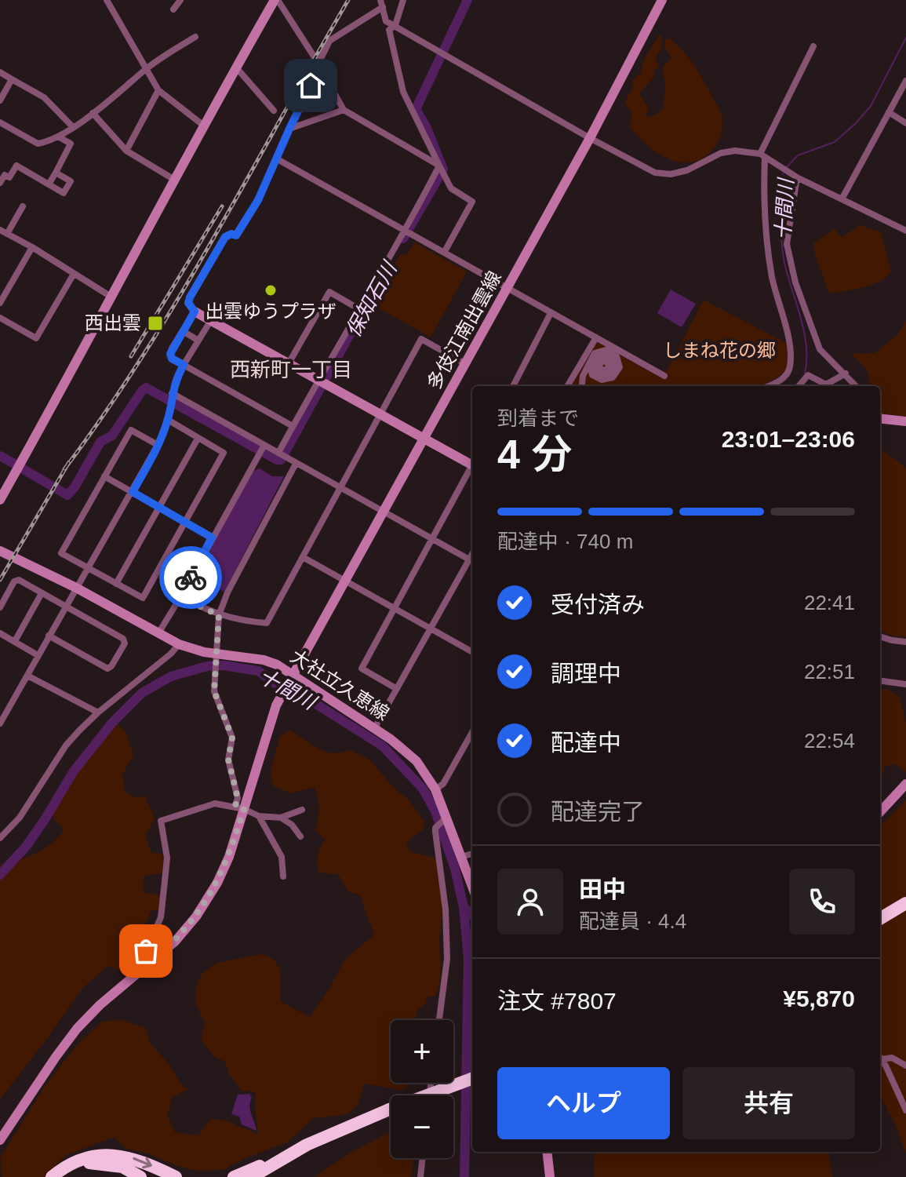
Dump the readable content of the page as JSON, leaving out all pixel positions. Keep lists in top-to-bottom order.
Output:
{
  "streets": {
    "main road": ["多伎江南出雲線", "大社立久恵線"]
  },
  "crossings": [
    ["多伎江南出雲線", "大社立久恵線"]
  ],
  "districts": ["西新町一丁目"],
  "water": ["十間川", "保知石川"],
  "parks": ["しまね花の郷"],
  "places": {
    "other": ["出雲ゆうプラザ"],
    "transit": ["西出雲"]
  },
  "page": {
    "heading": ["4 分", "到着まで", "23:01–23:06"],
    "panel": [
      "田中",
      "配達員 · 4.4",
      "注文 #7807",
      "¥5,870"
    ],
    "bar": "配達中 · 740 m",
    "list": [
      ["受付済み", "22:41"],
      ["調理中", "22:51"],
      ["配達中", "22:54"],
      "配達完了"
    ],
    "map_buttons": ["+", "−"],
    "buttons": ["ヘルプ", "共有"]
  }
}
